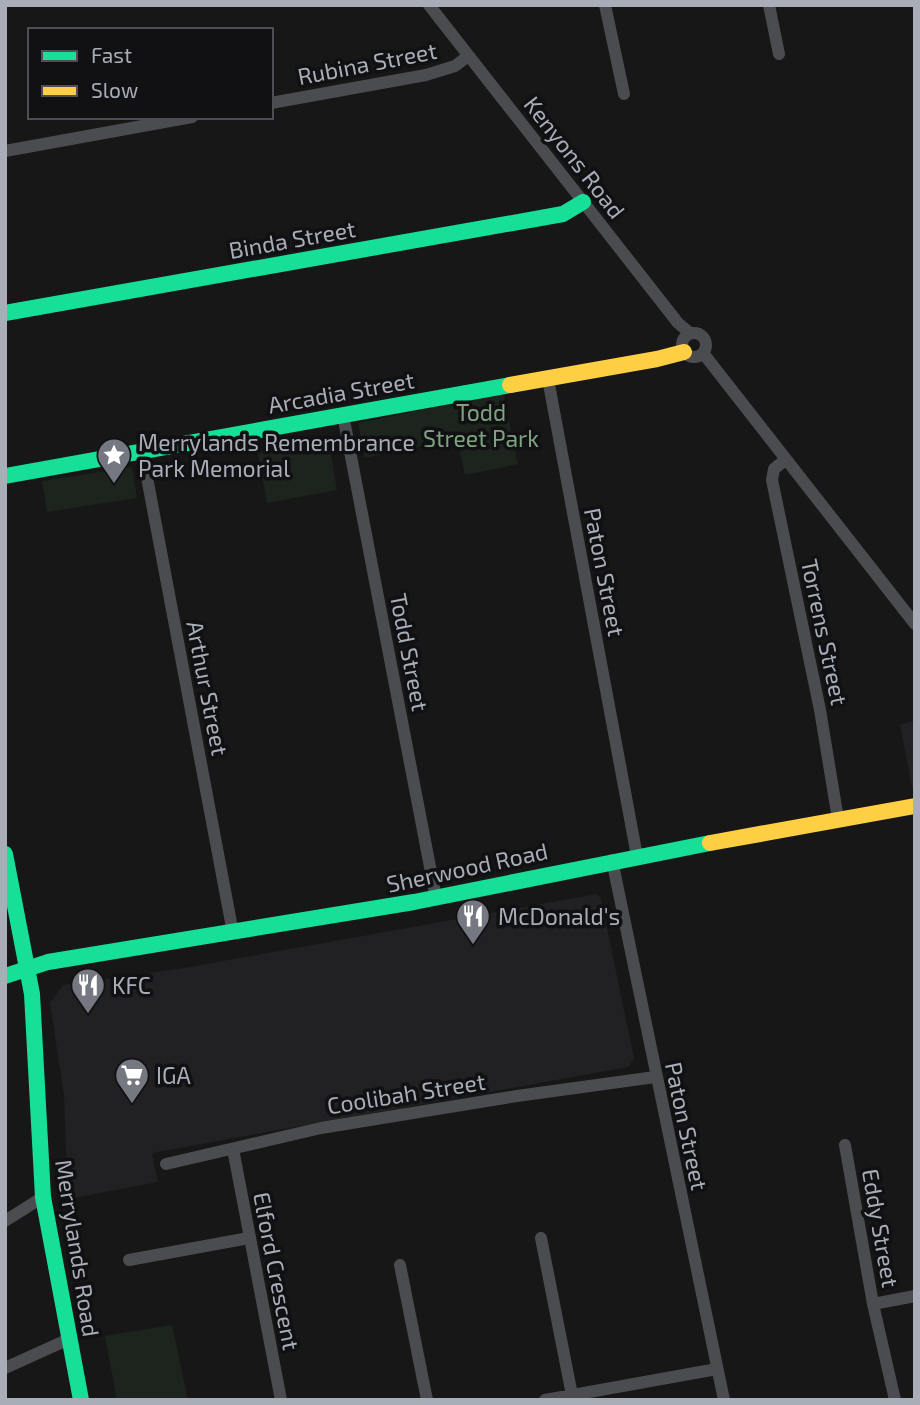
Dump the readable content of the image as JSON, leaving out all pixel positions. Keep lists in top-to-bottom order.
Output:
{
  "streets": {
    "main road": [
      "Binda Street",
      "Arcadia Street",
      "Sherwood Road",
      "Merrylands Road"
    ],
    "street": [
      "Rubina Street",
      "Kenyons Road",
      "Paton Street",
      "Torrens Street",
      "Todd Street",
      "Arthur Street",
      "Coolibah Street",
      "Eddy Street",
      "Elford Crescent"
    ]
  },
  "crossings": [
    ["Rubina Street", "Kenyons Road"],
    ["Kenyons Road", "Binda Street"],
    ["Kenyons Road", "Arcadia Street"],
    ["Arcadia Street", "Paton Street"],
    ["Arcadia Street", "Todd Street"],
    ["Arcadia Street", "Arthur Street"],
    ["Paton Street", "Sherwood Road"],
    ["Paton Street", "Coolibah Street"],
    ["Torrens Street", "Sherwood Road"],
    ["Todd Street", "Sherwood Road"],
    ["Arthur Street", "Sherwood Road"],
    ["Sherwood Road", "Merrylands Road"],
    ["Coolibah Street", "Elford Crescent"]
  ],
  "parks": ["Todd Street Park"],
  "places": {
    "place": ["Merrylands Remembrance Park Memorial"],
    "restaurant": ["McDonald's", "KFC"],
    "supermarket": ["IGA"]
  },
  "legend": ["Fast", "Slow"]
}
